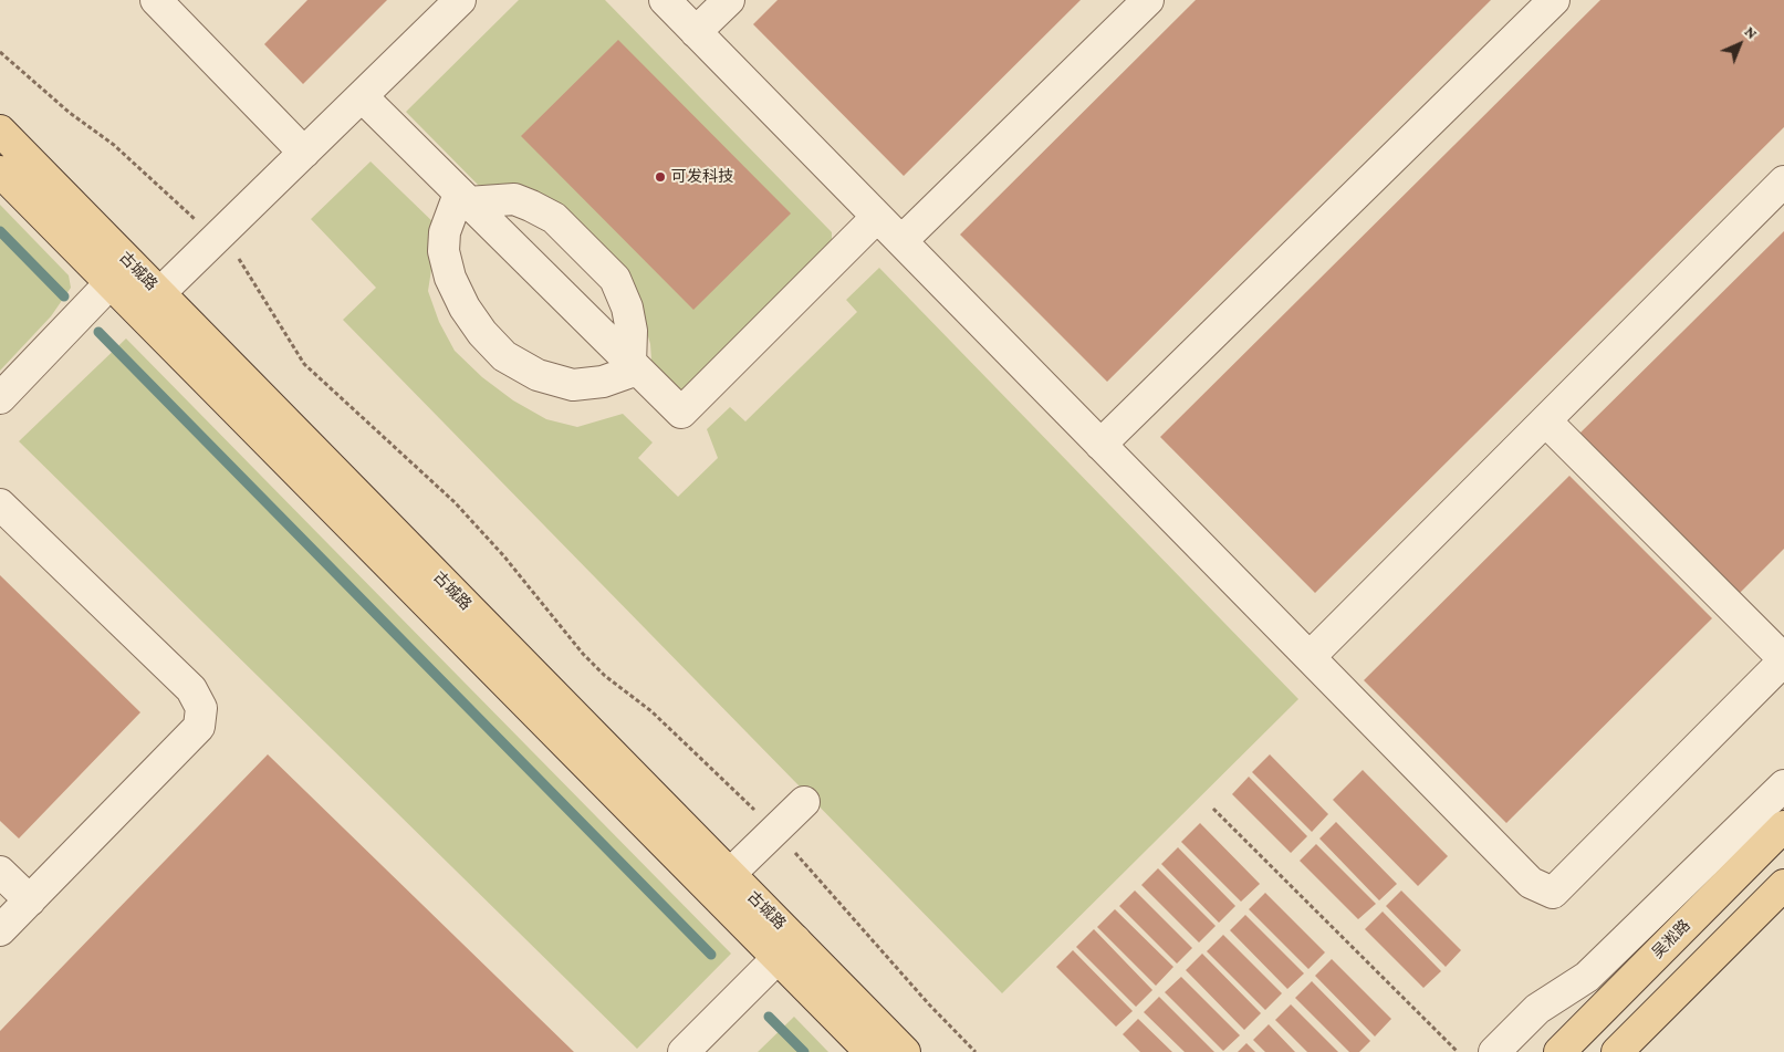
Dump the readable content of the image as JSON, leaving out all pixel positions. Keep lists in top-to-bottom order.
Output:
{
  "streets": {
    "main road": ["古城路", "吴淞路"]
  },
  "places": ["可发科技"],
  "north": "top right"
}
